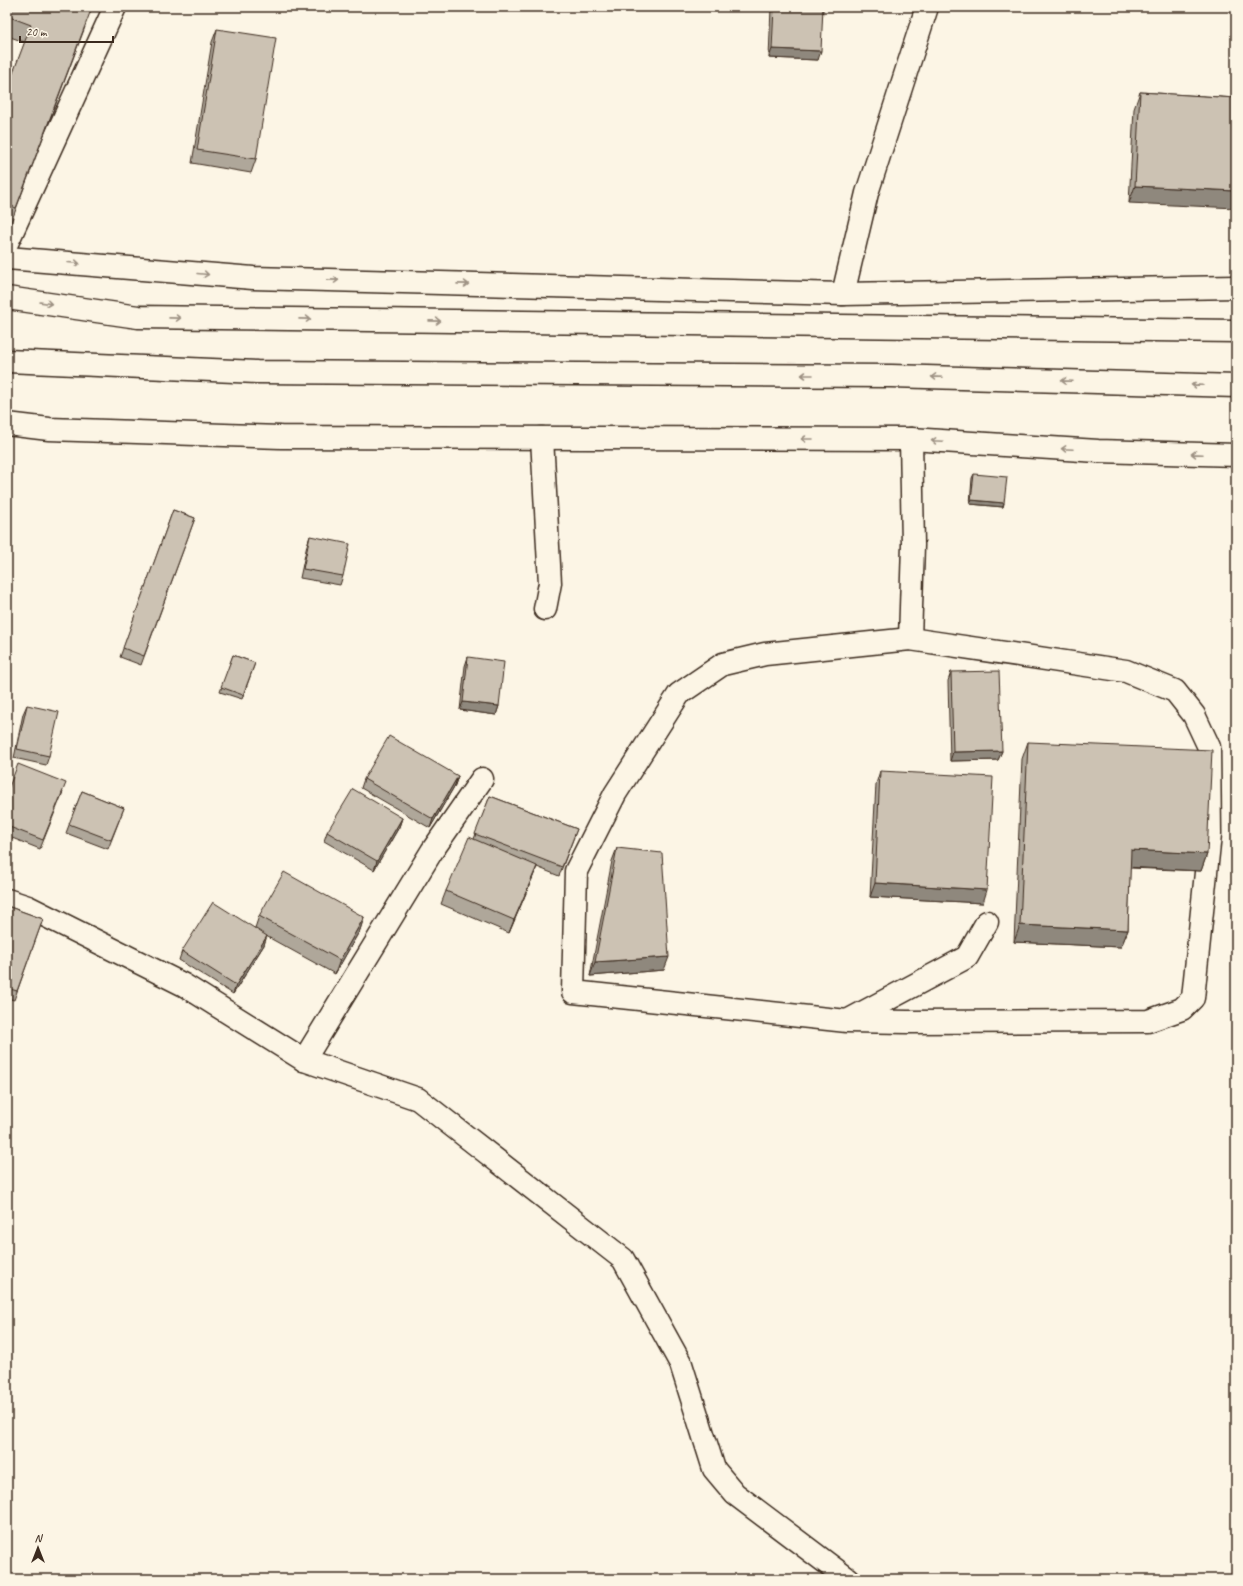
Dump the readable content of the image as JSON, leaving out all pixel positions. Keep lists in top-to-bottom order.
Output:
{
  "scale_bar": "20 m",
  "north": "top"
}
